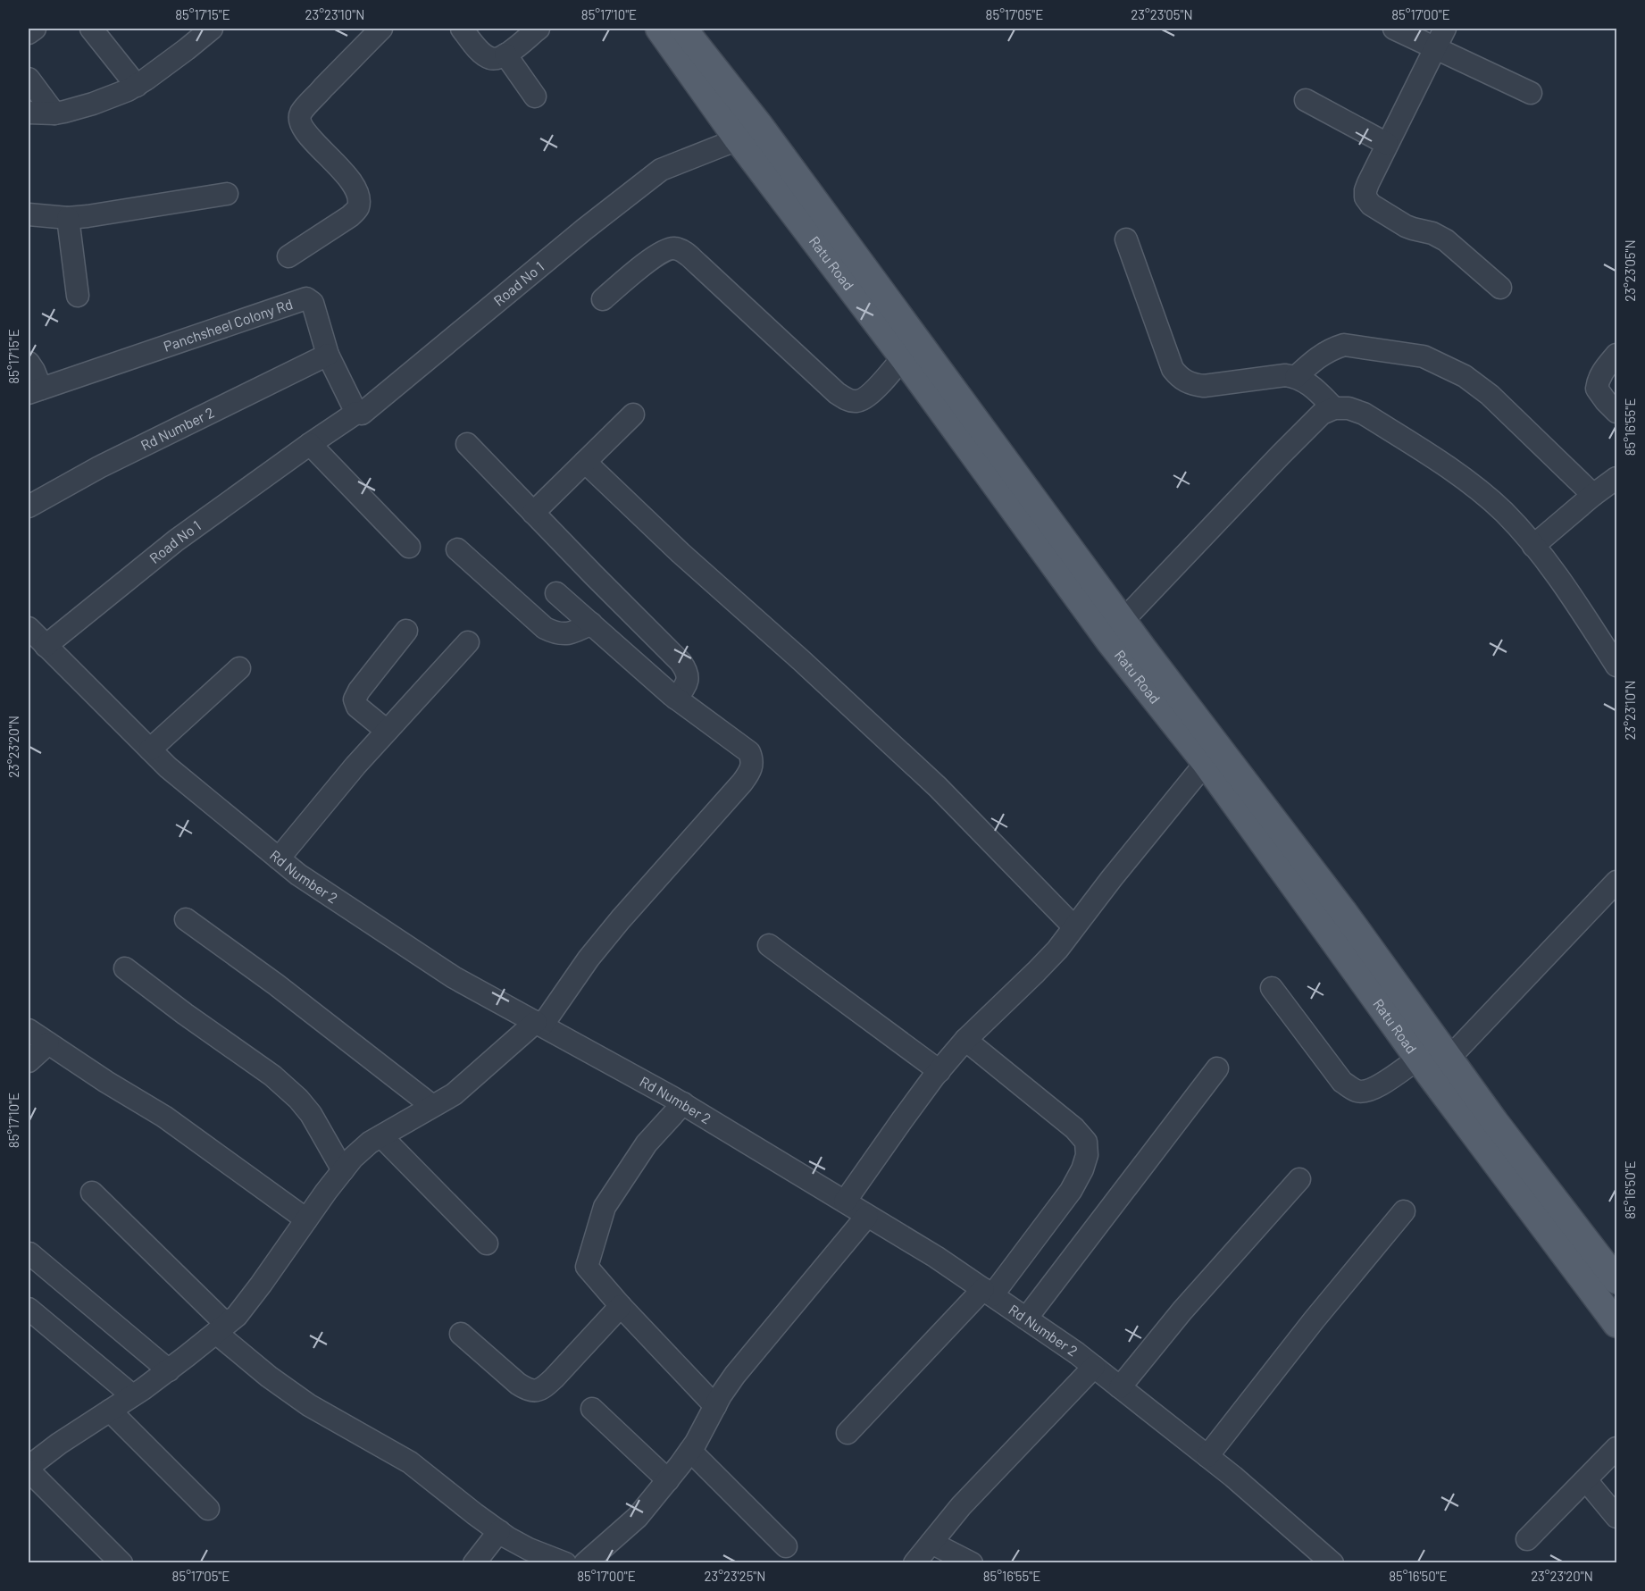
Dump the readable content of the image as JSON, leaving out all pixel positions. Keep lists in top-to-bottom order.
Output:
{
  "streets": {
    "main road": ["Ratu Road"],
    "street": ["Road No 1", "Panchsheel Colony Rd", "Rd Number 2"]
  },
  "crossings": [
    ["Ratu Road", "Road No 1"],
    ["Road No 1", "Panchsheel Colony Rd"],
    ["Road No 1", "Rd Number 2"],
    ["Panchsheel Colony Rd", "Rd Number 2"]
  ],
  "coordinates": [
    "85°17'15\"E",
    "23°23'10\"N",
    "85°17'10\"E",
    "85°17'05\"E",
    "23°23'05\"N",
    "85°17'00\"E",
    "85°16'55\"E",
    "23°23'20\"N",
    "85°16'50\"E",
    "23°23'25\"N"
  ]
}
